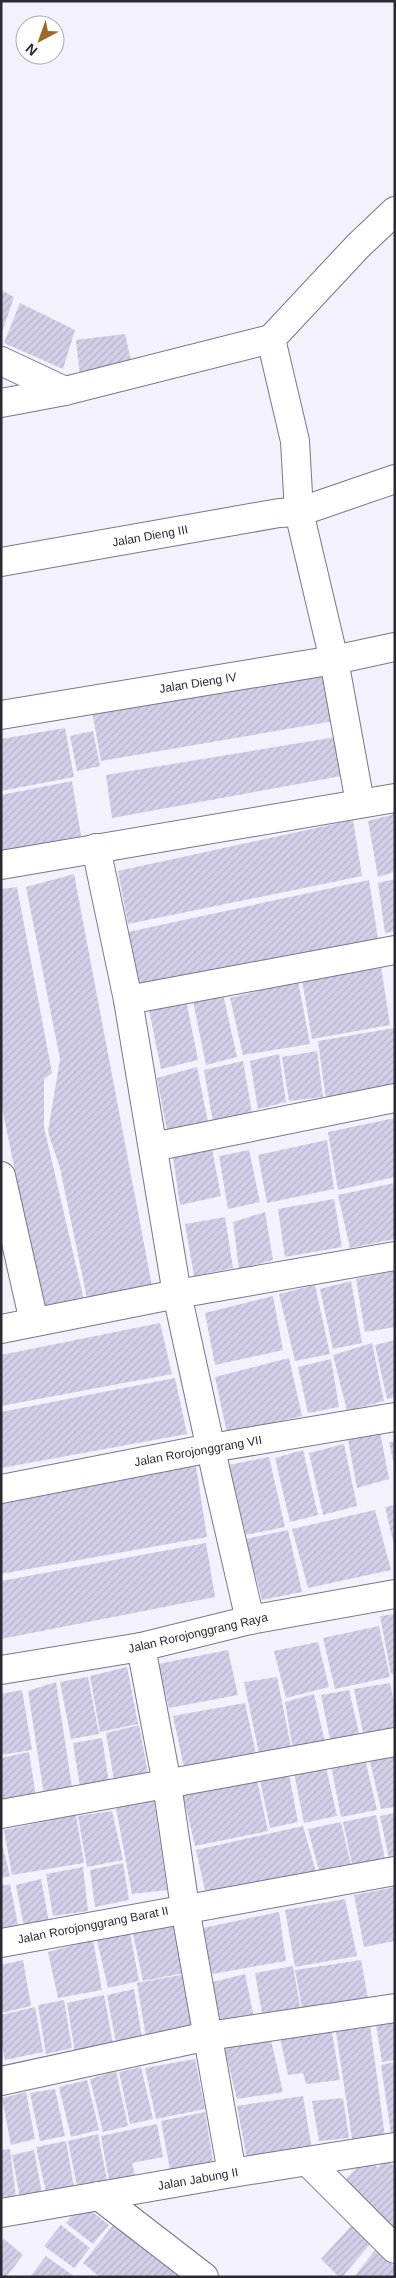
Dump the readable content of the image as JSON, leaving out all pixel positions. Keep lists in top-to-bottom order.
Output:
{
  "streets": {
    "street": [
      "Jalan Dieng III",
      "Jalan Dieng IV",
      "Jalan Rorojonggrang VII",
      "Jalan Rorojonggrang Raya",
      "Jalan Rorojonggrang Barat II",
      "Jalan Jabung II"
    ]
  },
  "north": "bottom left"
}
